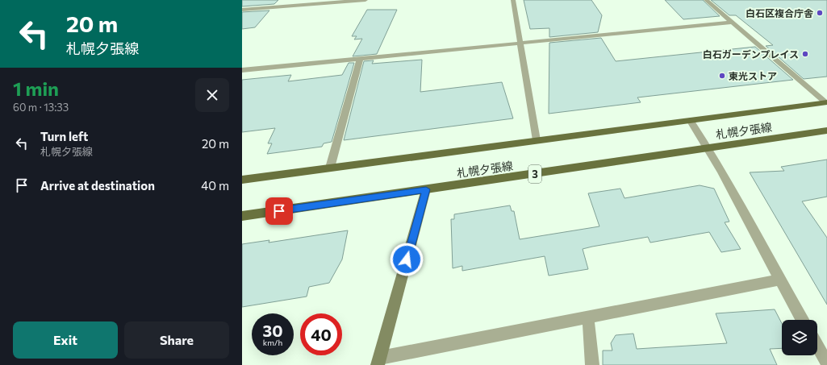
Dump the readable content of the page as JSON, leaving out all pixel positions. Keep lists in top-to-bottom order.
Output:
{
  "streets": {
    "main road": ["札幌夕張線", "3"]
  },
  "places": ["白石区複合庁舎", "白石ガーデンプレイス", "東光ストア"],
  "page": {
    "turn": ["20 m", "札幌夕張線"],
    "heading": ["1 min", "60 m · 13:33"],
    "list": [
      {
        "name": "Turn left",
        "note": "札幌夕張線",
        "value": "20 m"
      },
      {
        "name": "Arrive at destination",
        "value": "40 m"
      }
    ],
    "speed": "30 km/h",
    "limit": "40",
    "buttons": ["Exit", "Share"]
  }
}
